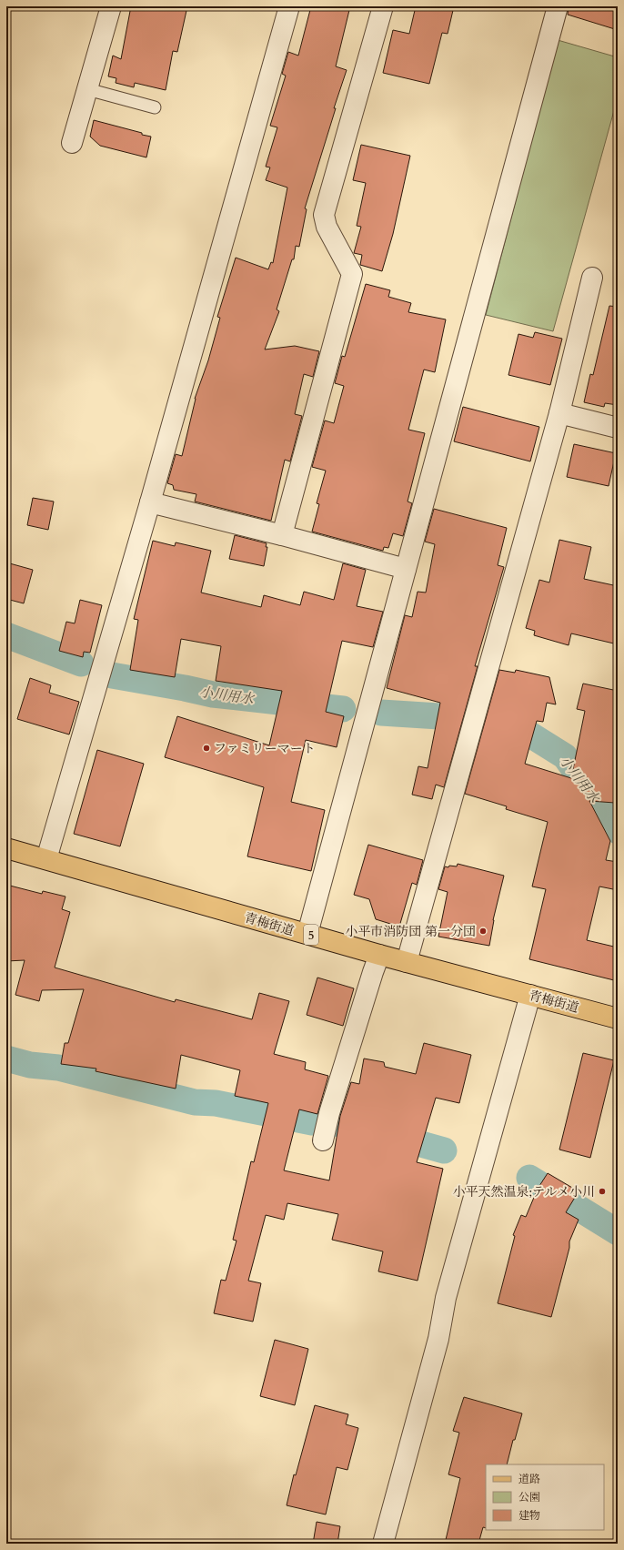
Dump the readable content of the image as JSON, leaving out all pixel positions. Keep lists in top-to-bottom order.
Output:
{
  "streets": {
    "main road": ["青梅街道", "5"]
  },
  "water": ["小川用水"],
  "places": ["ファミリーマート", "小平市消防団 第一分団", "小平天然温泉;テルメ小川"],
  "legend": ["道路", "公園", "建物"]
}
